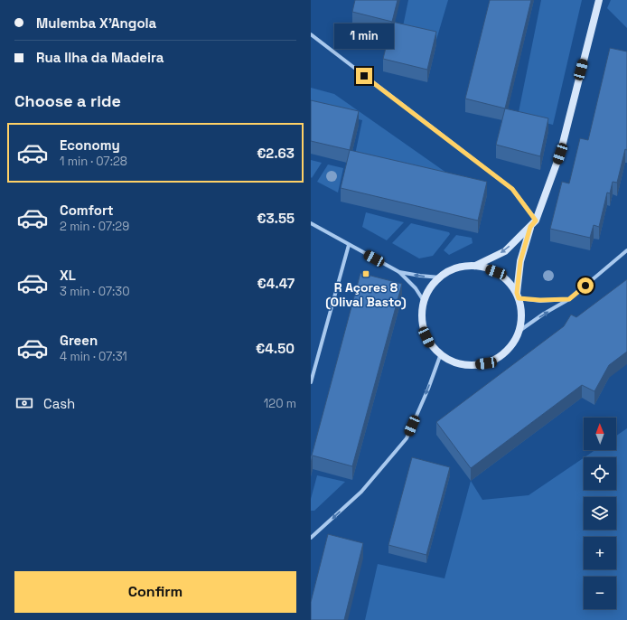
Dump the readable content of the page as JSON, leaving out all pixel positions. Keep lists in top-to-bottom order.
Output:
{
  "places": {
    "transit": ["R Açores 8 (Olival Basto)"]
  },
  "north": "top",
  "page": {
    "banner": ["Mulemba X'Angola", "Rua Ilha da Madeira"],
    "bubble": "1 min",
    "heading": "Choose a ride",
    "list": [
      {
        "name": "Economy",
        "note": "1 min · 07:28",
        "value": "€2.63"
      },
      {
        "name": "Comfort",
        "note": "2 min · 07:29",
        "value": "€3.55"
      },
      {
        "name": "XL",
        "note": "3 min · 07:30",
        "value": "€4.47"
      },
      {
        "name": "Green",
        "note": "4 min · 07:31",
        "value": "€4.50"
      }
    ],
    "pay": ["Cash", "120 m"],
    "map_buttons": ["+", "−"],
    "buttons": "Confirm"
  }
}
